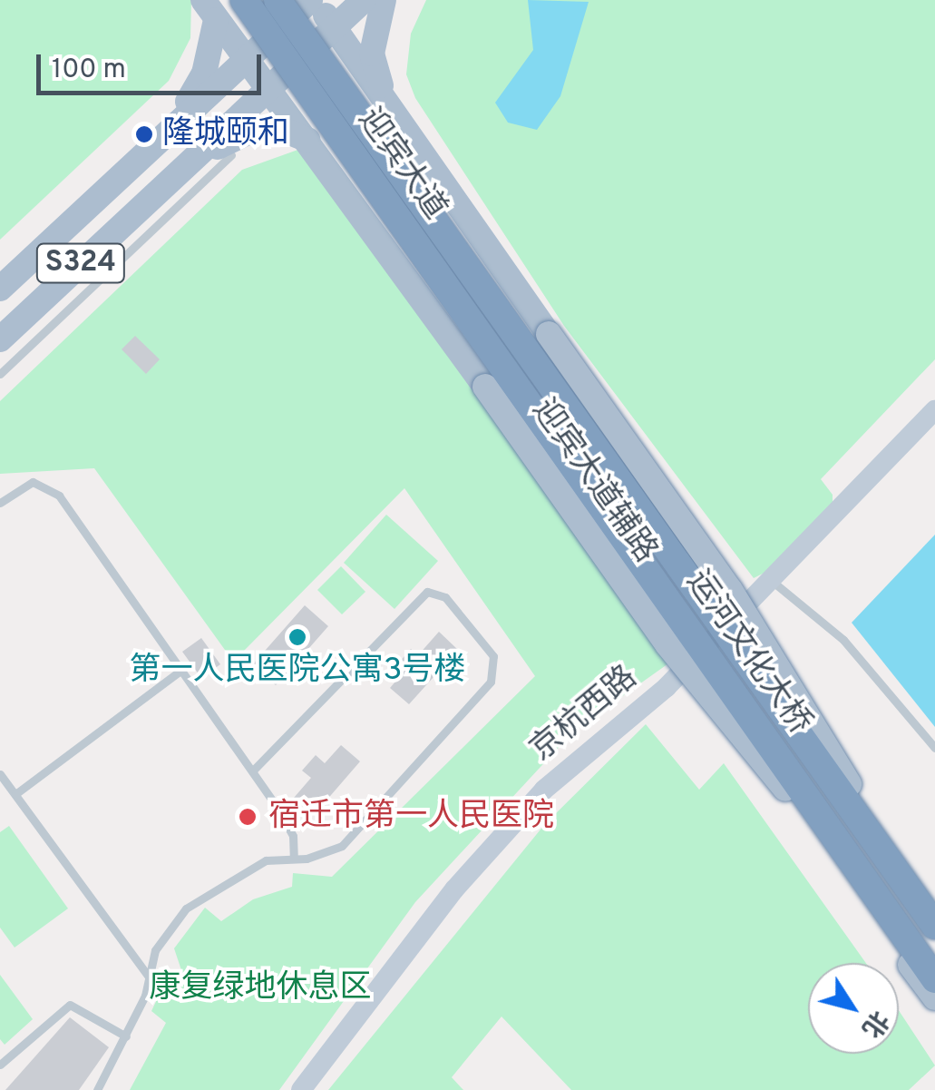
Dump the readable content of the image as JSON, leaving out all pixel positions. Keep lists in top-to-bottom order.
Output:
{
  "streets": {
    "highway": ["迎宾大道", "运河文化大桥"],
    "main road": ["S324", "迎宾大道辅路"],
    "street": ["京杭西路"]
  },
  "crossings": [
    ["迎宾大道", "迎宾大道辅路"],
    ["迎宾大道", "运河文化大桥"],
    ["S324", "迎宾大道辅路"],
    ["迎宾大道辅路", "运河文化大桥"]
  ],
  "parks": ["康复绿地休息区"],
  "places": ["隆城颐和", "第一人民医院公寓3号楼", "宿迁市第一人民医院"],
  "scale_bar": "100 m",
  "north": "bottom right"
}
